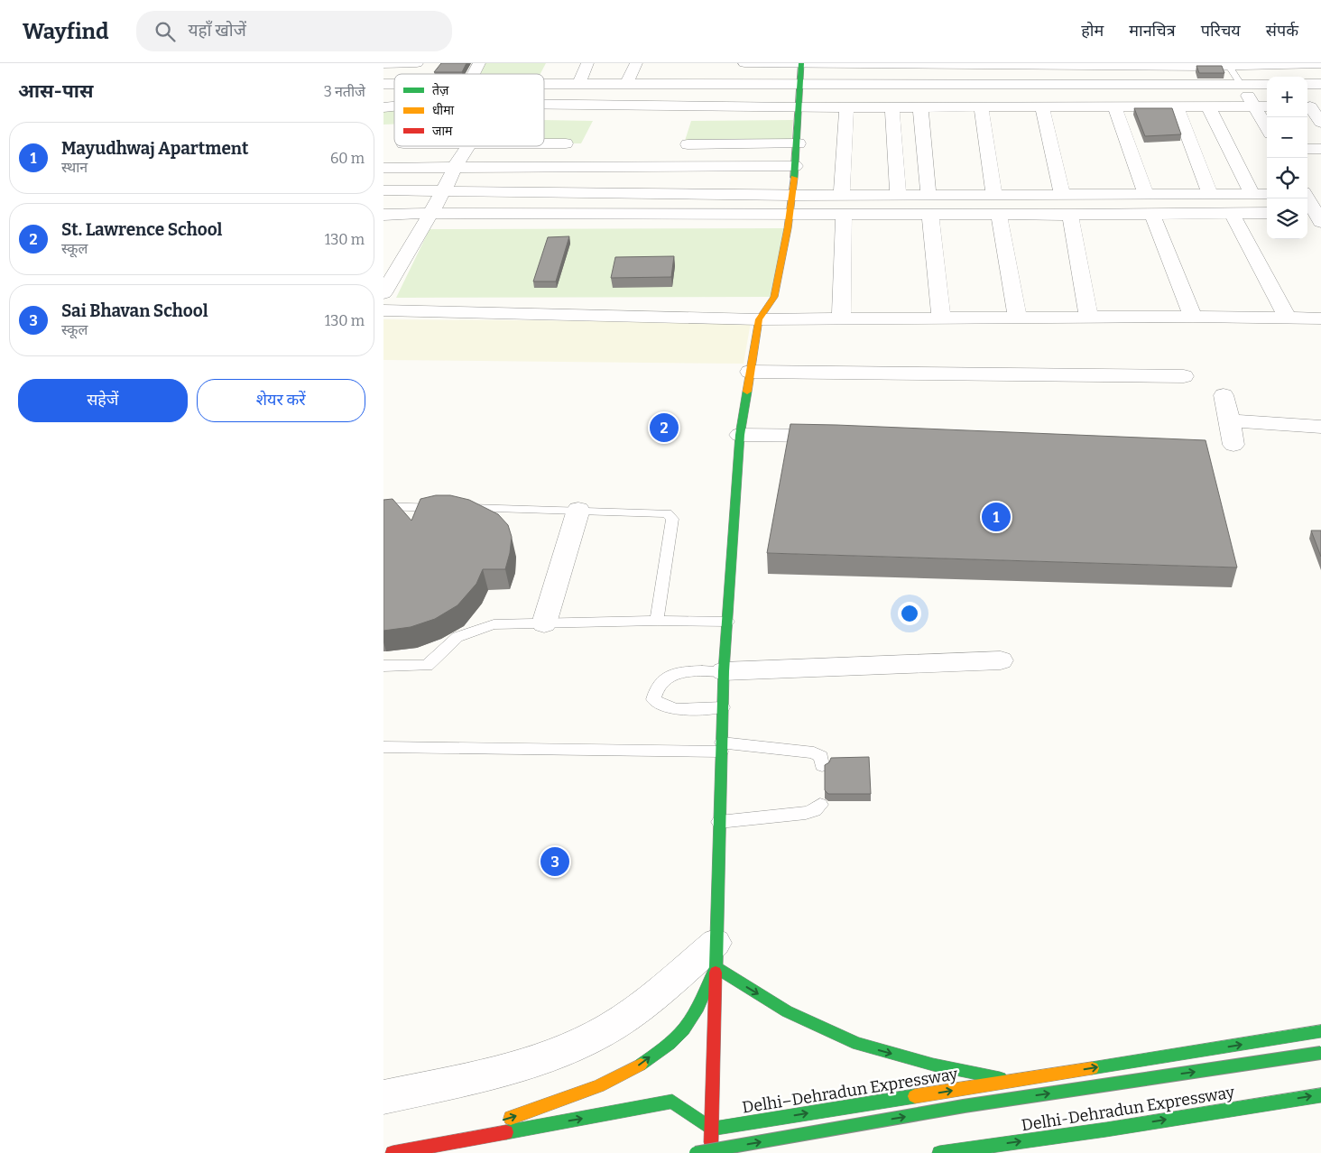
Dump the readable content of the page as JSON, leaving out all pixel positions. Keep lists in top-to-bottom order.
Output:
{
  "streets": {
    "main road": ["Delhi–Dehradun Expressway", "Delhi-Dehradun Expressway"]
  },
  "legend": ["तेज़", "धीमा", "जाम"],
  "page": {
    "header": "Wayfind",
    "search": "यहाँ खोजें",
    "nav": [
      "होम",
      "मानचित्र",
      "परिचय",
      "संपर्क"
    ],
    "heading": ["आस-पास", "3 नतीजे"],
    "map_buttons": ["+", "−"],
    "list": [
      {
        "mark": "1",
        "name": "Mayudhwaj Apartment",
        "note": "स्थान",
        "value": "60 m"
      },
      {
        "mark": "2",
        "name": "St. Lawrence School",
        "note": "स्कूल",
        "value": "130 m"
      },
      {
        "mark": "3",
        "name": "Sai Bhavan School",
        "note": "स्कूल",
        "value": "130 m"
      }
    ],
    "buttons": ["सहेजें", "शेयर करें"],
    "pins": ["2", "1", "3"]
  }
}
